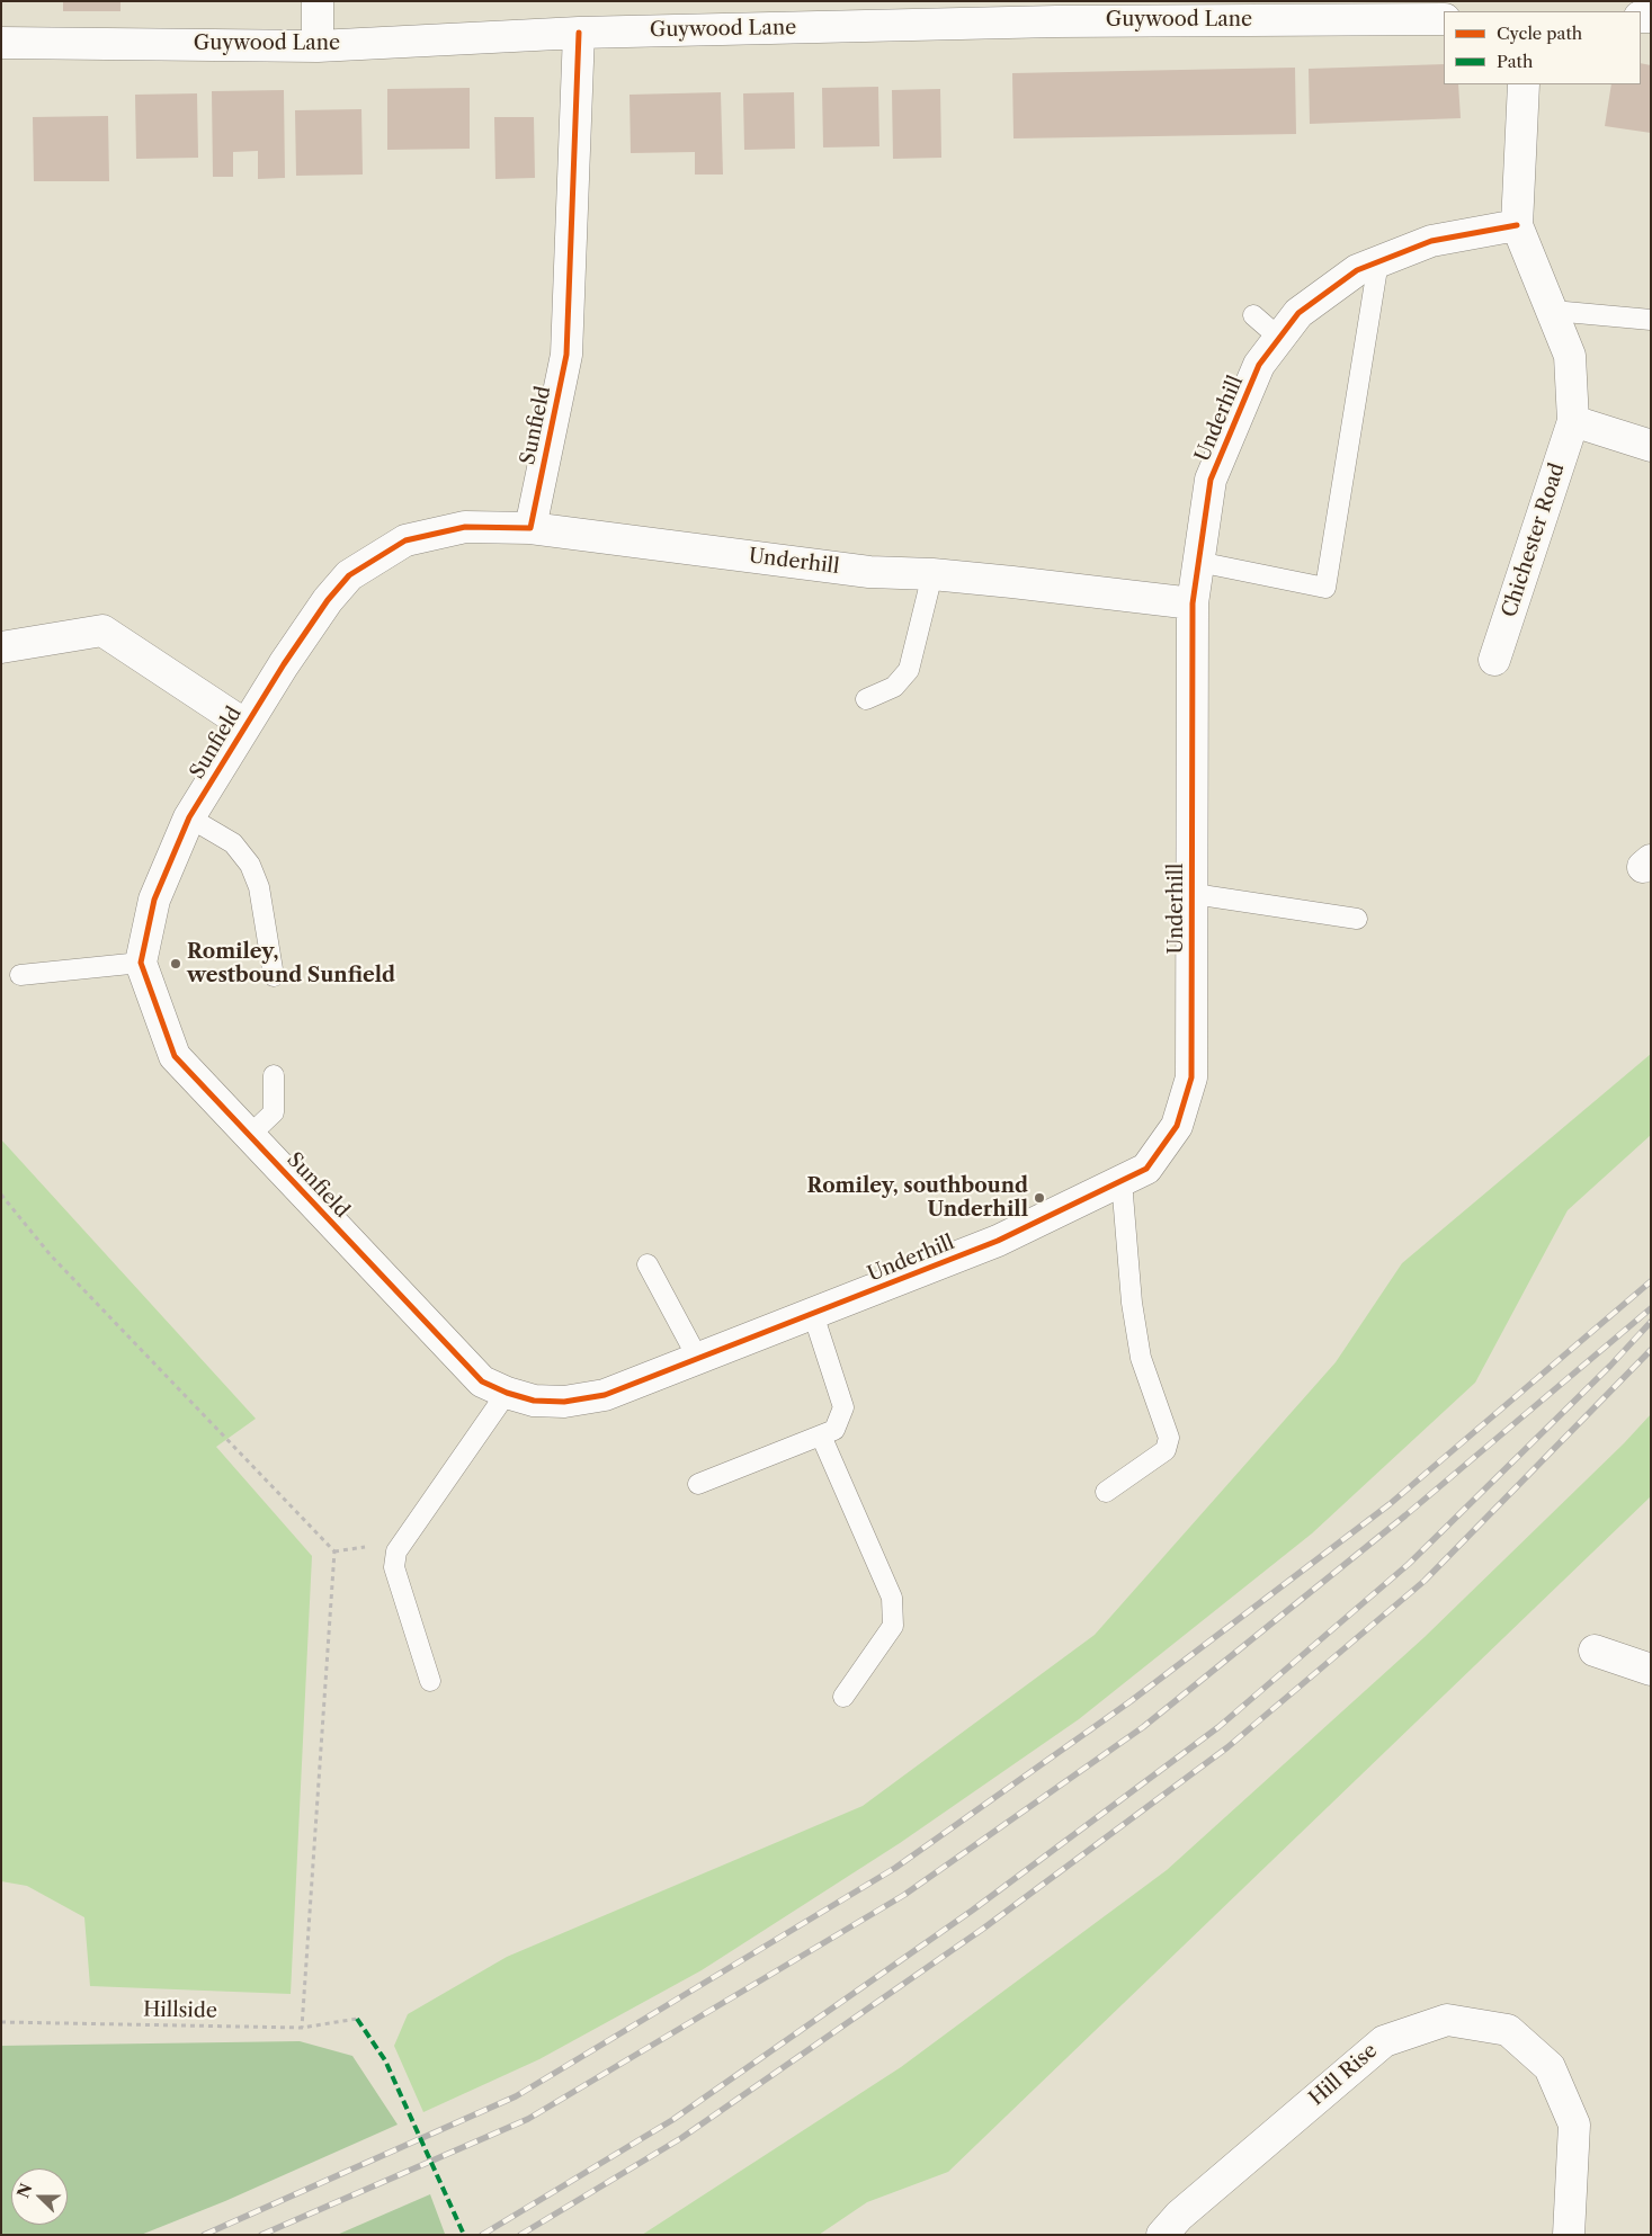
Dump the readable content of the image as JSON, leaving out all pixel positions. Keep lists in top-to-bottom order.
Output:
{
  "streets": {
    "street": [
      "Guywood Lane",
      "Underhill",
      "Sunfield",
      "Chichester Road",
      "Hill Rise"
    ],
    "path": ["Hillside"]
  },
  "crossings": [
    ["Guywood Lane", "Sunfield"],
    ["Underhill", "Sunfield"],
    ["Underhill", "Chichester Road"]
  ],
  "places": ["Romiley, westbound Sunfield", "Romiley, southbound Underhill"],
  "legend": ["Cycle path", "Path"],
  "north": "left"
}
